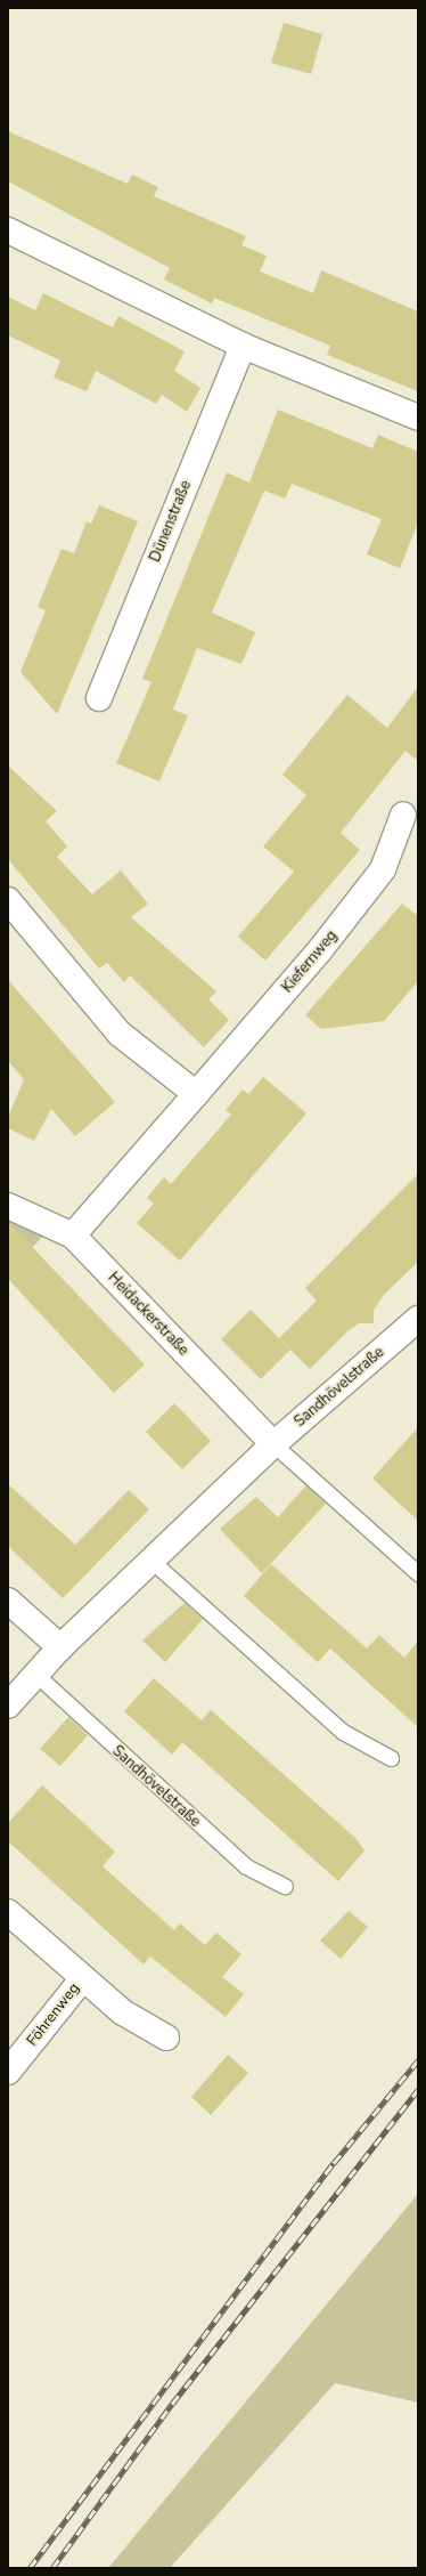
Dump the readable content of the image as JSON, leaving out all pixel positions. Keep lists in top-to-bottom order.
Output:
{
  "streets": {
    "street": [
      "Dünenstraße",
      "Kiefernweg",
      "Heidackerstraße",
      "Sandhövelstraße",
      "Föhrenweg"
    ]
  },
  "crossings": [
    ["Kiefernweg", "Heidackerstraße"],
    ["Heidackerstraße", "Sandhövelstraße"]
  ]
}
